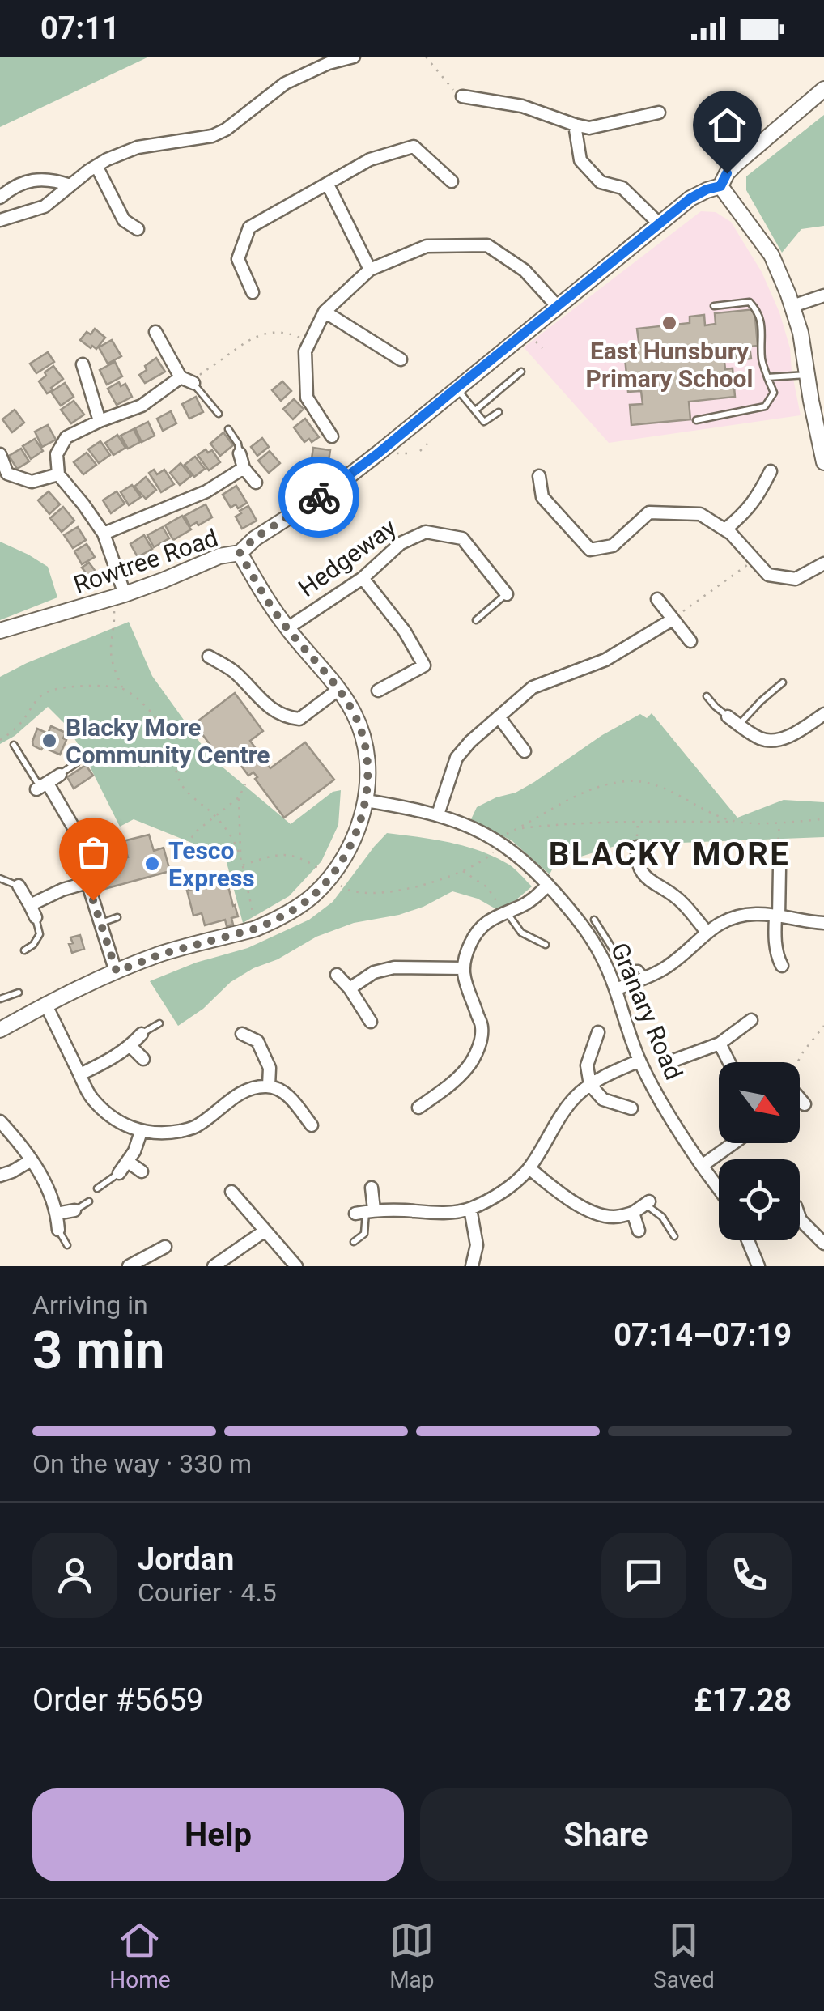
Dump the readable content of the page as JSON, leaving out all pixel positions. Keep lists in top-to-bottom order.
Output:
{
  "streets": {
    "street": ["Hedgeway", "Rowtree Road", "Granary Road"]
  },
  "districts": ["BLACKY MORE"],
  "places": ["East Hunsbury Primary School", "Blacky More Community Centre", "Tesco Express"],
  "north": "bottom right",
  "page": {
    "status": "07:11",
    "heading": ["3 min", "Arriving in", "07:14–07:19"],
    "panel": [
      "Jordan",
      "Courier · 4.5",
      "Order #5659",
      "£17.28"
    ],
    "bar": "On the way · 330 m",
    "buttons": ["Help", "Share"],
    "tabs": ["Home", "Map", "Saved"]
  }
}
